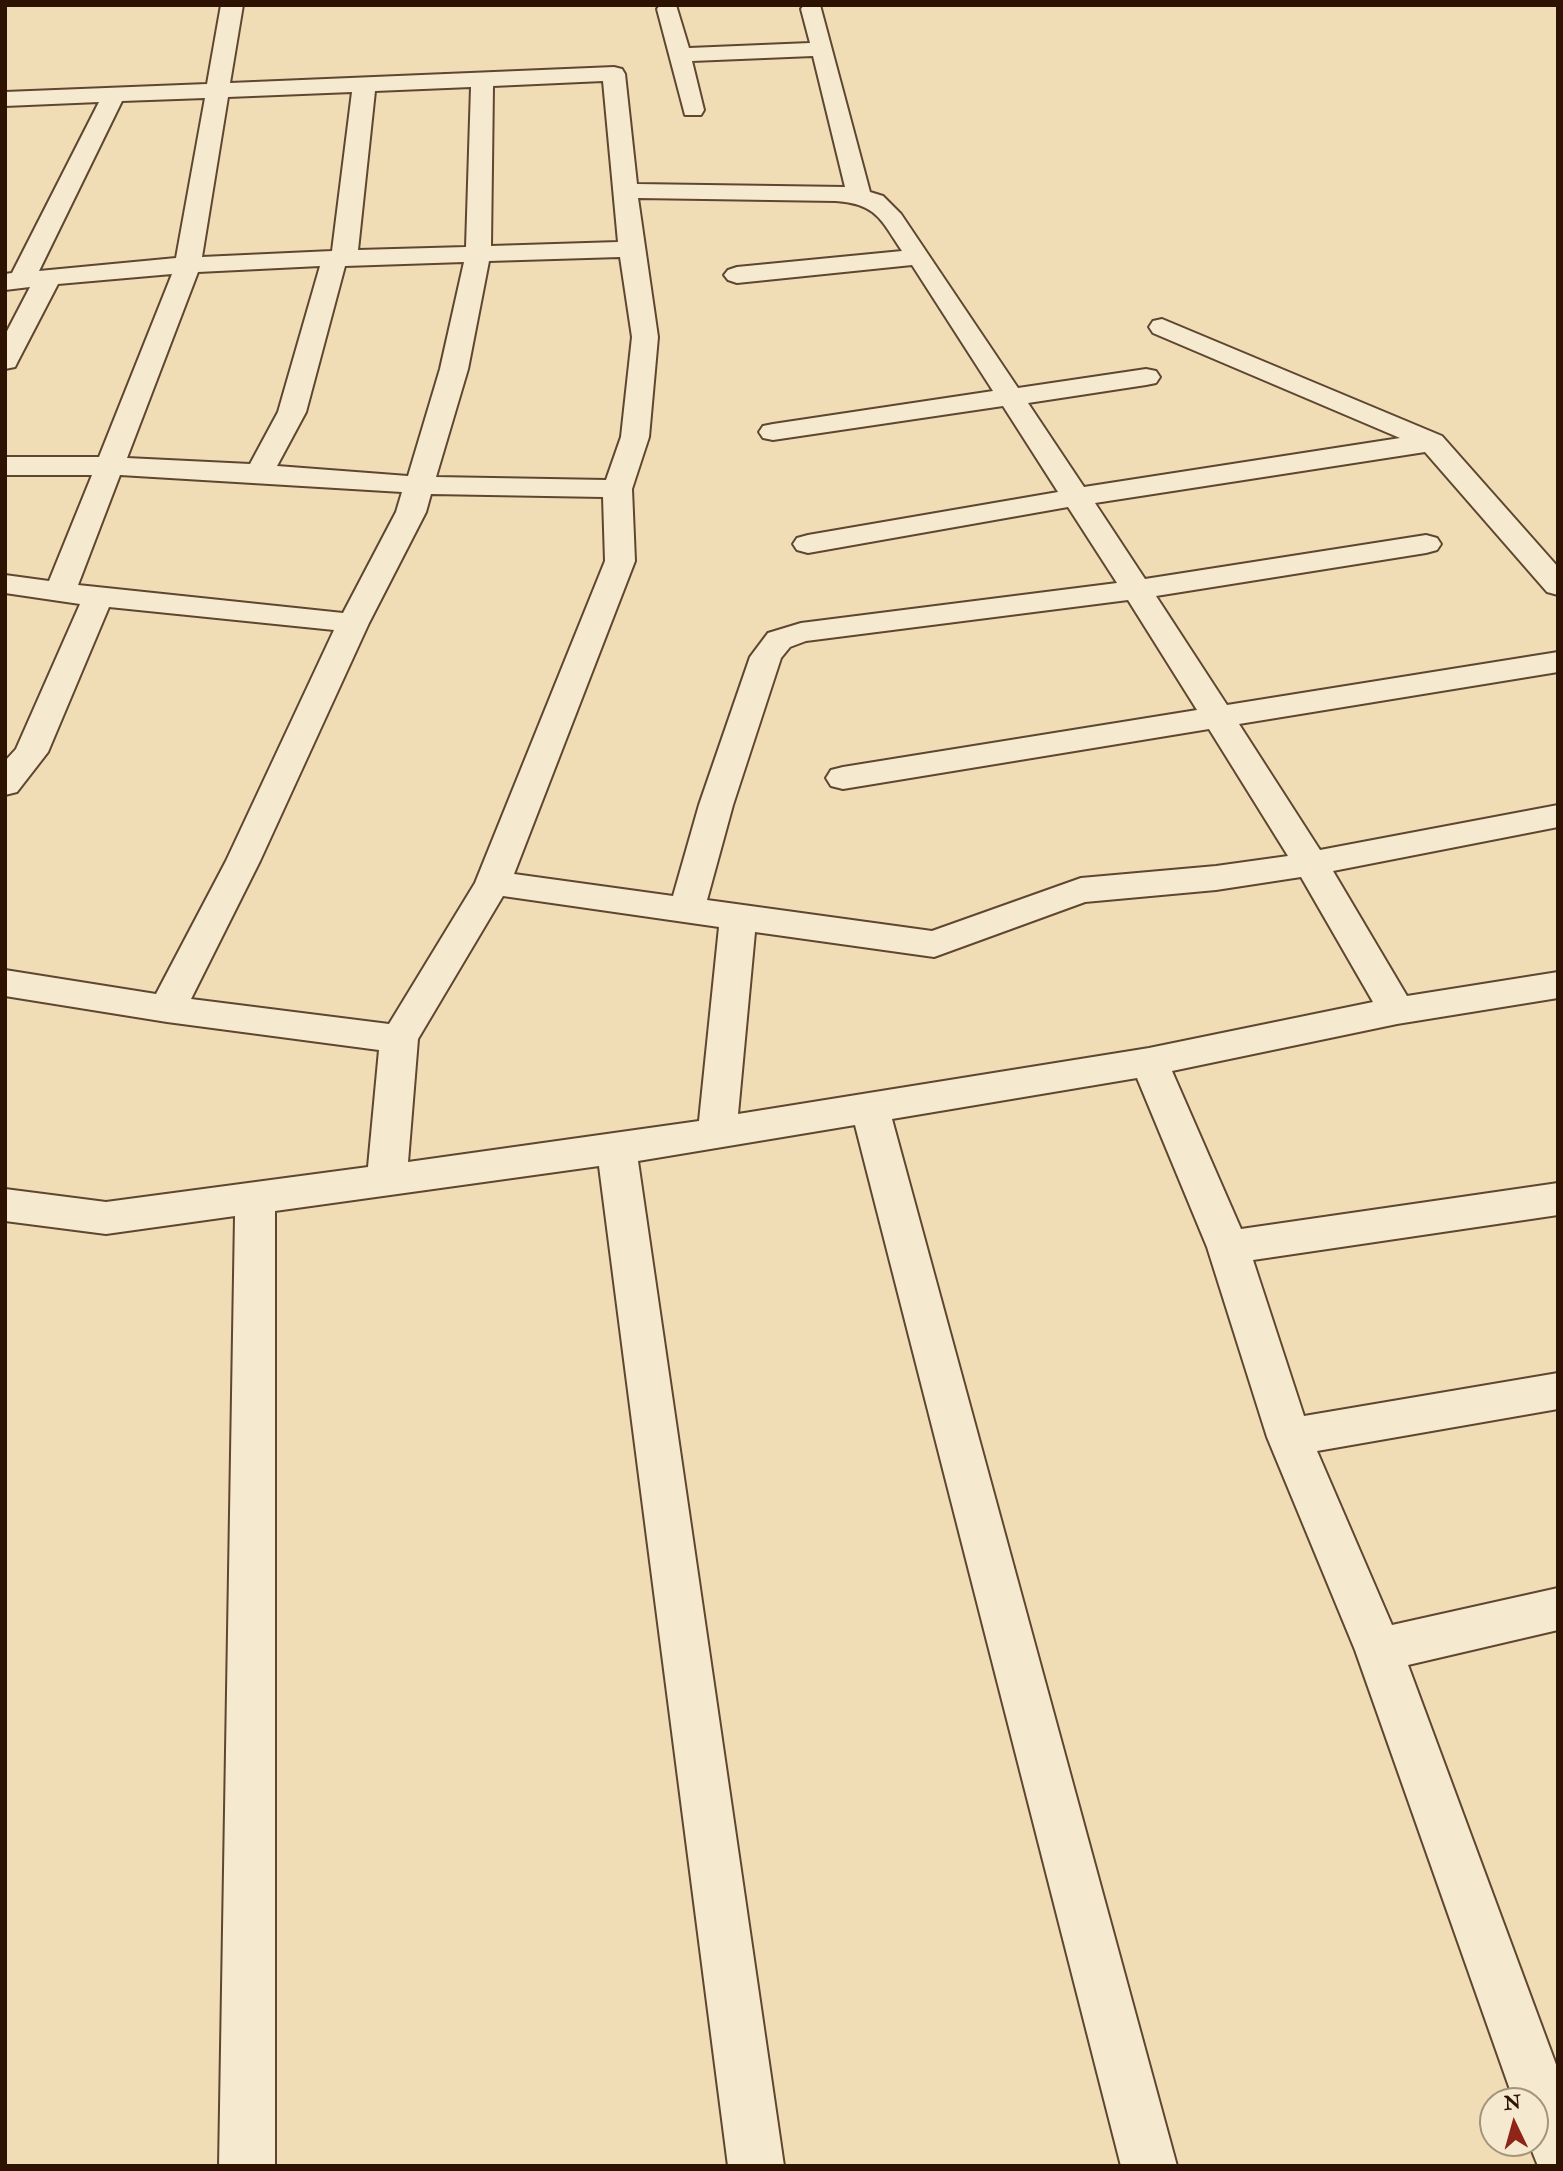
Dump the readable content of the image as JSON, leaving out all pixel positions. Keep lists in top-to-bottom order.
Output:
{
  "north": "top"
}
